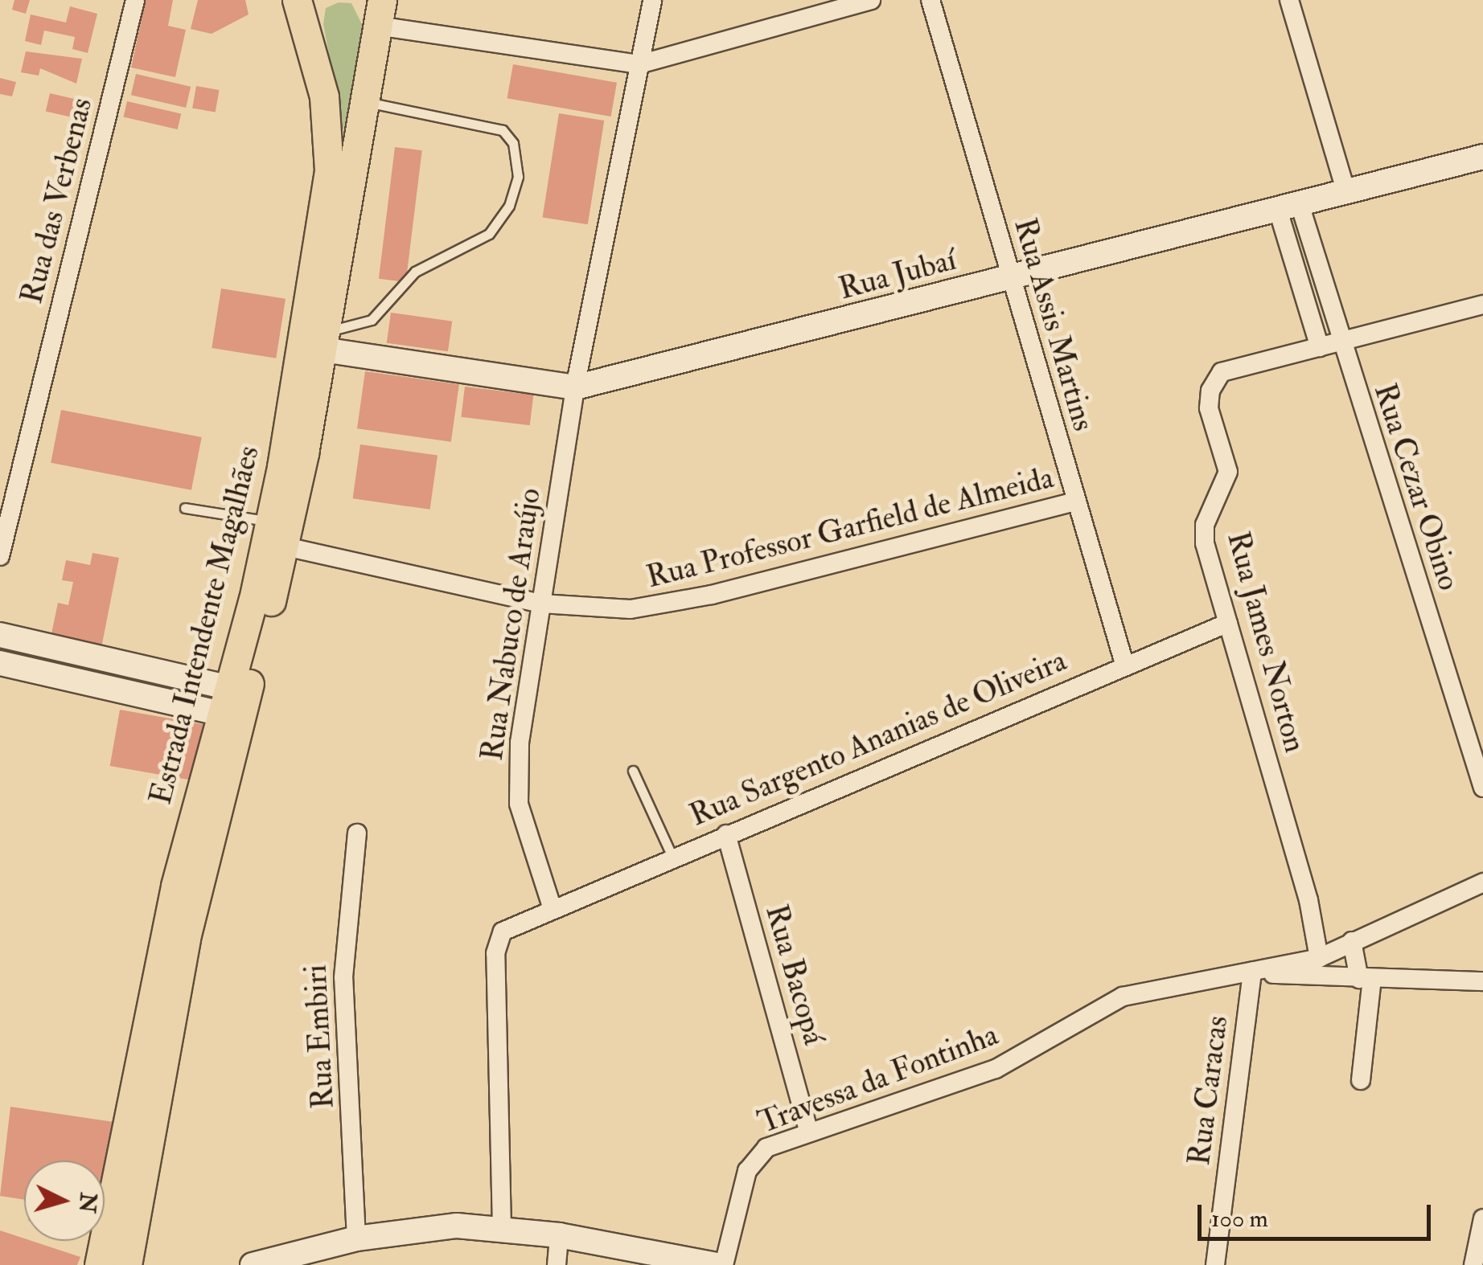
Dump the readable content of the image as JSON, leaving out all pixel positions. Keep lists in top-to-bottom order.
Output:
{
  "streets": {
    "main road": ["Estrada Intendente Magalhães"],
    "street": [
      "Rua das Verbenas",
      "Rua Jubaí",
      "Rua Assis Martins",
      "Rua Cezar Obino",
      "Rua Professor Garfield de Almeida",
      "Rua Nabuco de Araújo",
      "Rua James Norton",
      "Rua Sargento Ananias de Oliveira",
      "Rua Bacopá",
      "Rua Embiri",
      "Travessa da Fontinha",
      "Rua Caracas"
    ]
  },
  "crossings": [
    ["Rua Jubaí", "Rua Assis Martins"],
    ["Rua Jubaí", "Rua Cezar Obino"],
    ["Rua Jubaí", "Rua Nabuco de Araújo"],
    ["Rua Jubaí", "Estrada Intendente Magalhães"],
    ["Rua Assis Martins", "Rua Professor Garfield de Almeida"],
    ["Rua Assis Martins", "Rua Sargento Ananias de Oliveira"],
    ["Rua Cezar Obino", "Rua James Norton"],
    ["Rua Professor Garfield de Almeida", "Rua Nabuco de Araújo"],
    ["Rua Professor Garfield de Almeida", "Estrada Intendente Magalhães"],
    ["Rua Nabuco de Araújo", "Rua Sargento Ananias de Oliveira"],
    ["Rua James Norton", "Rua Sargento Ananias de Oliveira"],
    ["Rua James Norton", "Travessa da Fontinha"],
    ["Rua Sargento Ananias de Oliveira", "Rua Bacopá"],
    ["Rua Bacopá", "Travessa da Fontinha"],
    ["Travessa da Fontinha", "Rua Caracas"]
  ],
  "scale_bar": "100 m",
  "north": "right"
}
